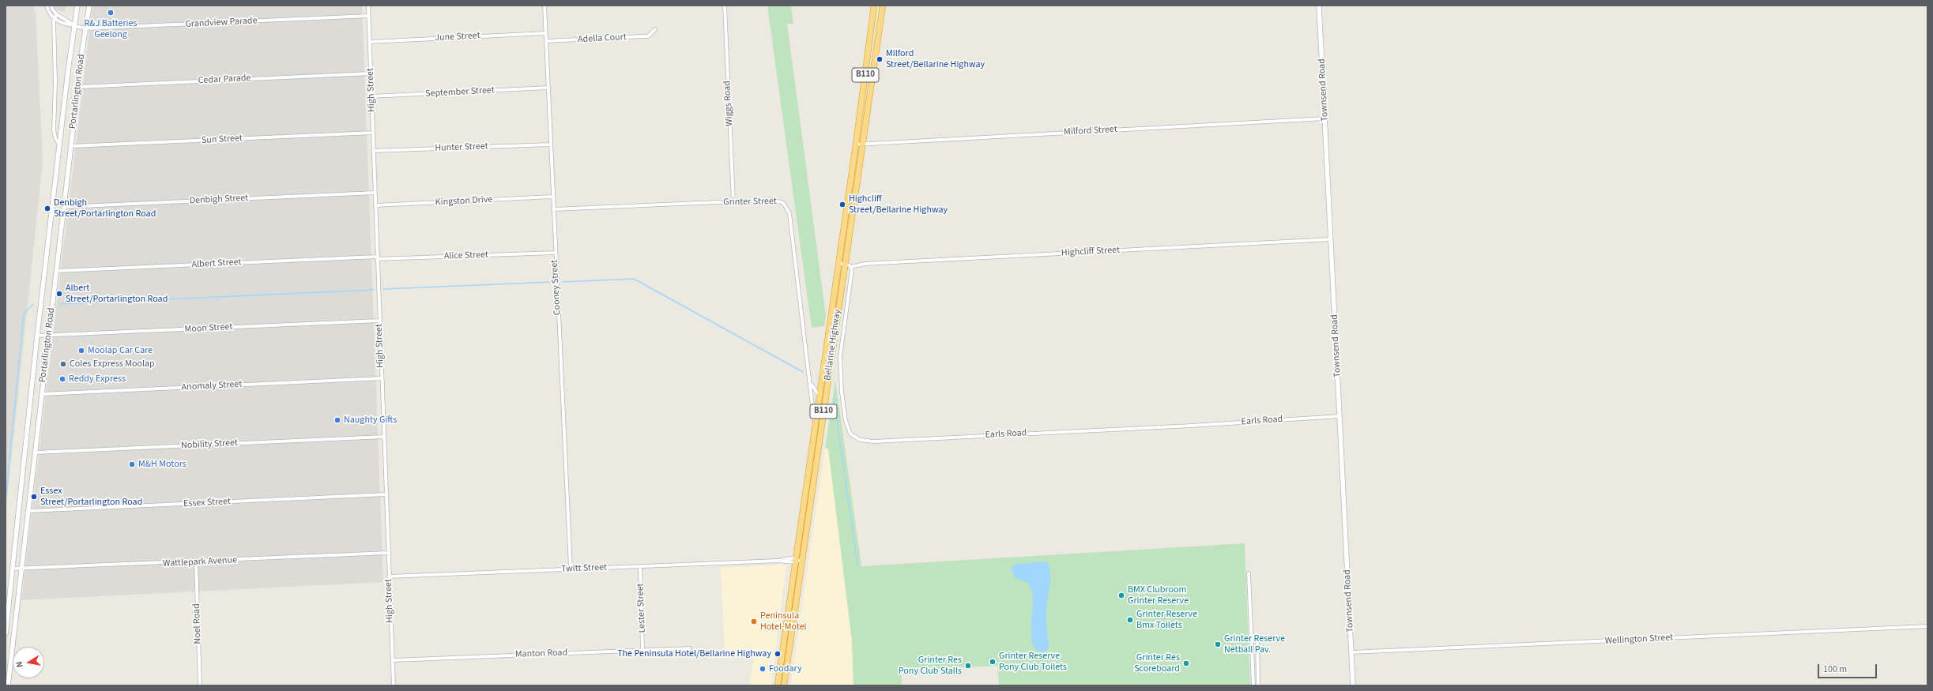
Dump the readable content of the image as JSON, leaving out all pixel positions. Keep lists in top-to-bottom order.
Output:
{
  "streets": {
    "highway": ["B110", "Bellarine Highway"],
    "main road": ["Townsend Road", "Portarlington Road"],
    "street": [
      "Grandview Parade",
      "June Street",
      "Adella Court",
      "Cedar Parade",
      "High Street",
      "September Street",
      "Wiggs Road",
      "Milford Street",
      "Sun Street",
      "Hunter Street",
      "Denbigh Street",
      "Kingston Drive",
      "Grinter Street",
      "Highcliff Street",
      "Alice Street",
      "Albert Street",
      "Cooney Street",
      "Moon Street",
      "Anomaly Street",
      "Earls Road",
      "Nobility Street",
      "Essex Street",
      "Wattlepark Avenue",
      "Twitt Street",
      "Lester Street",
      "Noel Road",
      "Wellington Street",
      "Manton Road"
    ]
  },
  "crossings": [
    ["Grandview Parade", "High Street"],
    ["Grandview Parade", "Portarlington Road"],
    ["June Street", "High Street"],
    ["June Street", "Cooney Street"],
    ["Adella Court", "Cooney Street"],
    ["Cedar Parade", "High Street"],
    ["Cedar Parade", "Portarlington Road"],
    ["High Street", "September Street"],
    ["High Street", "Sun Street"],
    ["High Street", "Hunter Street"],
    ["High Street", "Denbigh Street"],
    ["High Street", "Kingston Drive"],
    ["High Street", "Alice Street"],
    ["High Street", "Albert Street"],
    ["High Street", "Moon Street"],
    ["High Street", "Anomaly Street"],
    ["High Street", "Nobility Street"],
    ["High Street", "Essex Street"],
    ["High Street", "Wattlepark Avenue"],
    ["High Street", "Twitt Street"],
    ["High Street", "Manton Road"],
    ["Townsend Road", "Milford Street"],
    ["Townsend Road", "Highcliff Street"],
    ["Townsend Road", "Earls Road"],
    ["Townsend Road", "Wellington Street"],
    ["Portarlington Road", "Sun Street"],
    ["Portarlington Road", "Denbigh Street"],
    ["Portarlington Road", "Albert Street"],
    ["Portarlington Road", "Moon Street"],
    ["Portarlington Road", "Anomaly Street"],
    ["Portarlington Road", "Nobility Street"],
    ["Portarlington Road", "Essex Street"],
    ["Portarlington Road", "Wattlepark Avenue"],
    ["September Street", "Cooney Street"],
    ["Wiggs Road", "Grinter Street"],
    ["Milford Street", "Bellarine Highway"],
    ["Hunter Street", "Cooney Street"],
    ["Kingston Drive", "Cooney Street"],
    ["Grinter Street", "Cooney Street"],
    ["Grinter Street", "Bellarine Highway"],
    ["Highcliff Street", "Earls Road"],
    ["Alice Street", "Albert Street"],
    ["Alice Street", "Cooney Street"],
    ["Cooney Street", "Twitt Street"],
    ["Bellarine Highway", "Twitt Street"],
    ["Wattlepark Avenue", "Noel Road"],
    ["Twitt Street", "Lester Street"],
    ["Lester Street", "Manton Road"]
  ],
  "places": [
    "R&J Batteries Geelong",
    "Milford Street/Bellarine Highway",
    "Highcliff Street/Bellarine Highway",
    "Denbigh Street/Portarlington Road",
    "Albert Street/Portarlington Road",
    "Moolap Car Care",
    "Coles Express Moolap",
    "Reddy Express",
    "Naughty Gifts",
    "M&H Motors",
    "Essex Street/Portarlington Road",
    "BMX Clubroom Grinter Reserve",
    "Grinter Reserve Bmx Toilets",
    "Peninsula Hotel-Motel",
    "Grinter Reserve Netball Pav.",
    "The Peninsula Hotel/Bellarine Highway",
    "Grinter Reserve Pony Club Toilets",
    "Grinter Res Scoreboard",
    "Grinter Res Pony Club Stalls",
    "Foodary"
  ],
  "scale_bar": "100 m",
  "north": "left"
}
